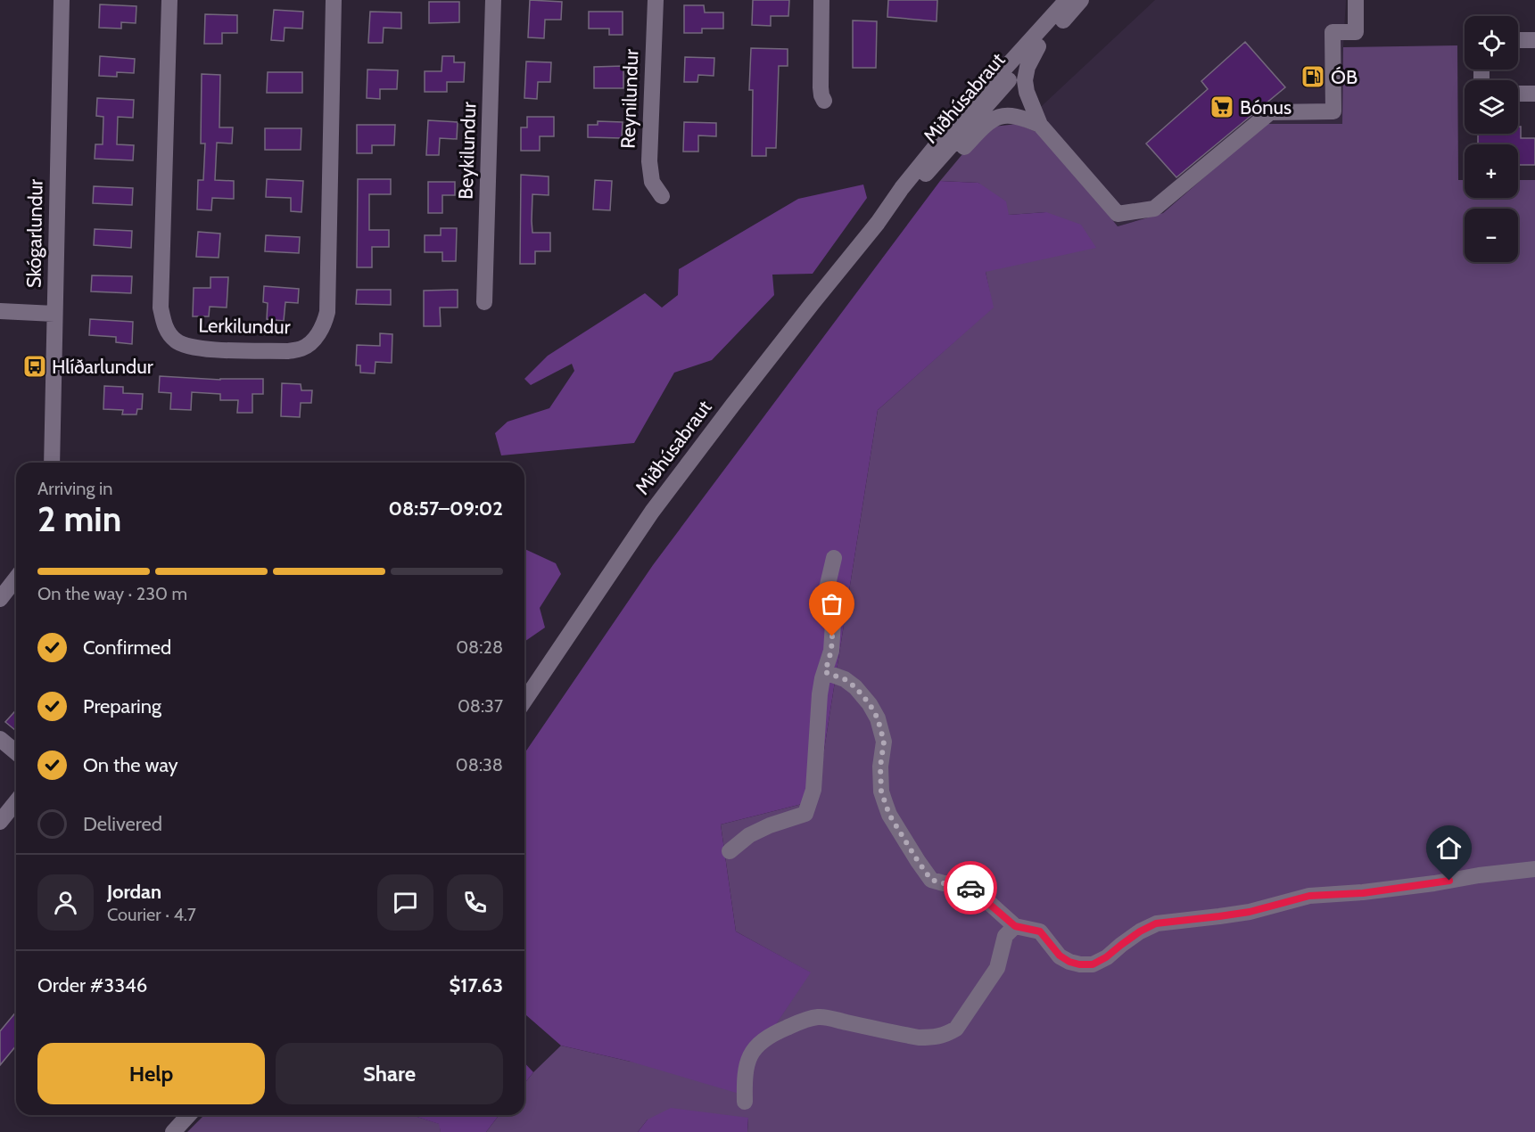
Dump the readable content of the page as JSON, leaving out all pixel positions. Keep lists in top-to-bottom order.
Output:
{
  "streets": {
    "street": [
      "Miðhúsabraut",
      "Reynilundur",
      "Beykilundur",
      "Skógarlundur",
      "Lerkilundur"
    ]
  },
  "places": {
    "fuel station": ["ÓB"],
    "supermarket": ["Bónus"],
    "bus stop": ["Hlíðarlundur"]
  },
  "page": {
    "map_buttons": ["+", "−"],
    "heading": ["2 min", "Arriving in", "08:57–09:02"],
    "panel": [
      "Jordan",
      "Courier · 4.7",
      "Order #3346",
      "$17.63"
    ],
    "bar": "On the way · 230 m",
    "list": [
      ["Confirmed", "08:28"],
      ["Preparing", "08:37"],
      ["On the way", "08:38"],
      "Delivered"
    ],
    "buttons": ["Help", "Share"]
  }
}
